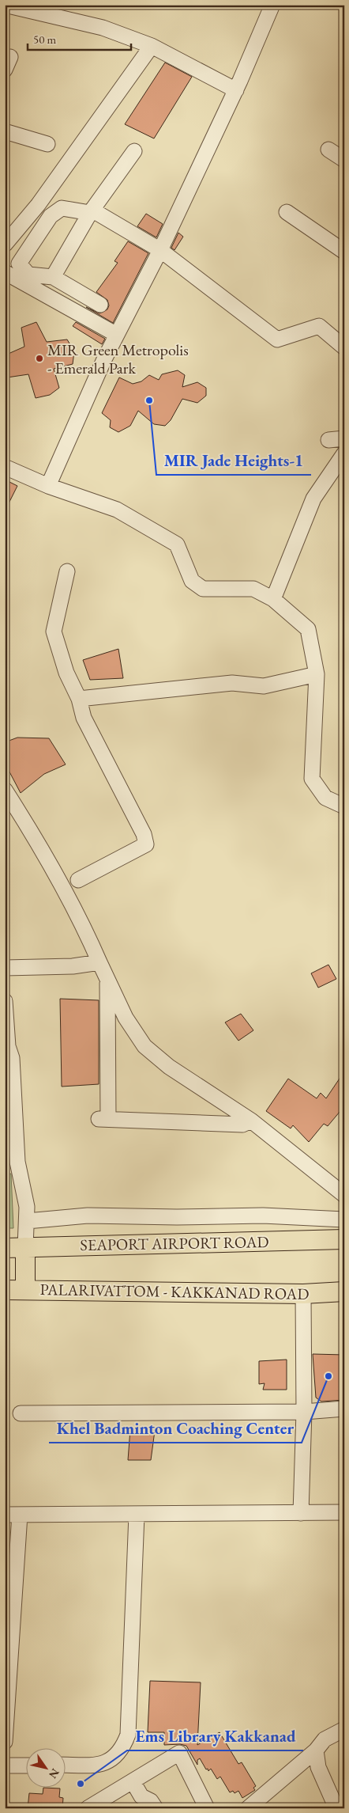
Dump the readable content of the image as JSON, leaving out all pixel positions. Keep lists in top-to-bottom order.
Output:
{
  "streets": {
    "main road": ["SEAPORT AIRPORT ROAD", "PALARIVATTOM - KAKKANAD ROAD"]
  },
  "places": [
    "MIR Green Metropolis - Emerald Park",
    "MIR Jade Heights-1",
    "Khel Badminton Coaching Center",
    "Ems Library Kakkanad"
  ],
  "scale_bar": "50 m",
  "north": "bottom right"
}
